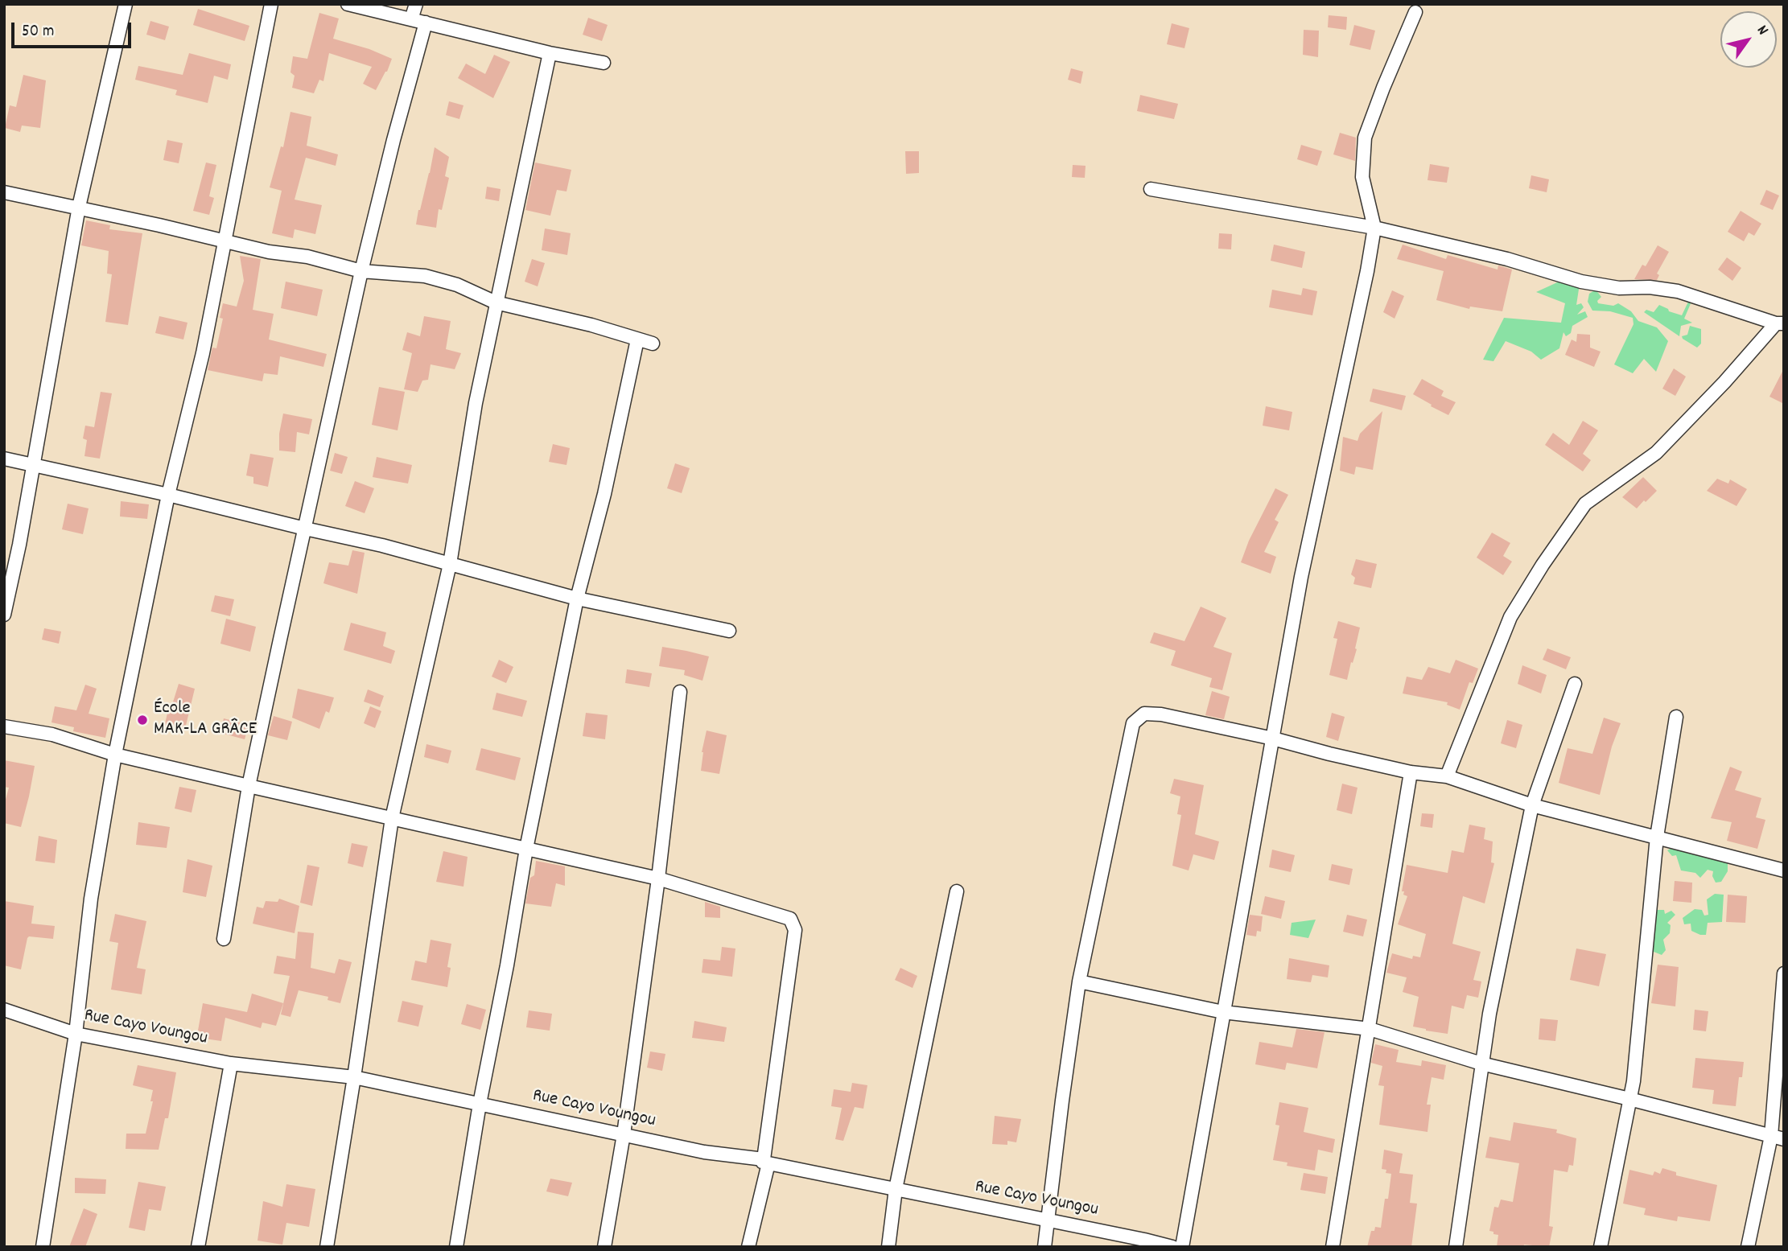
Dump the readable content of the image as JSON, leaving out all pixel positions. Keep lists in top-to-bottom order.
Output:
{
  "streets": {
    "street": ["Rue Cayo Voungou"]
  },
  "places": ["École MAK-LA GRÂCE"],
  "scale_bar": "50 m",
  "north": "top right"
}
